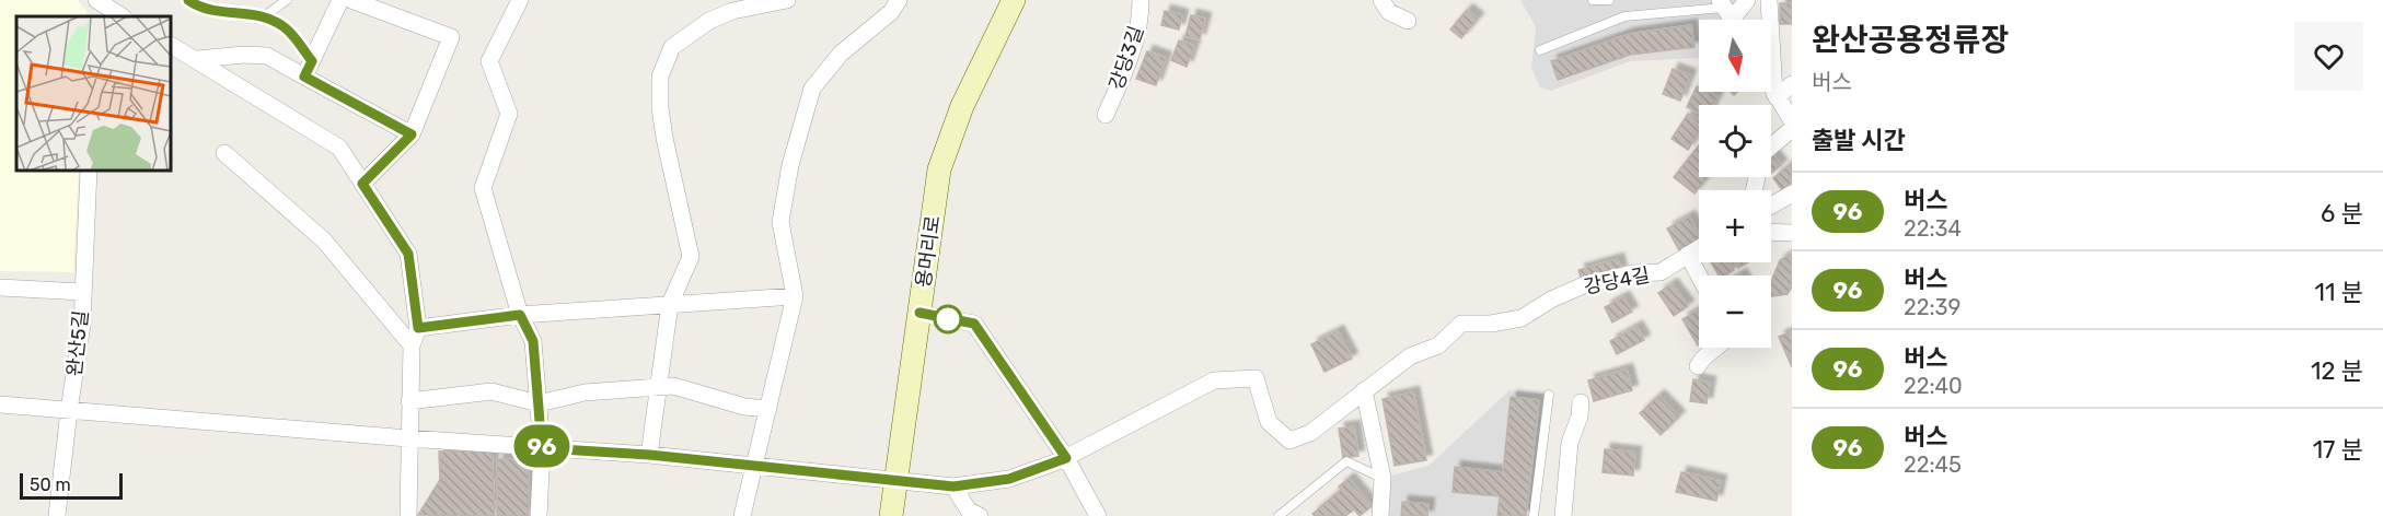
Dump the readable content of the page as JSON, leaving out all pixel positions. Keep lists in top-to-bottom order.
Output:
{
  "streets": {
    "street": [
      "강당3길",
      "용머리로",
      "강당4길",
      "완산5길"
    ]
  },
  "lines": ["bus line 96"],
  "scale_bar": "50 m",
  "north": "bottom",
  "page": {
    "on_map": "96",
    "heading": [
      ["완산공용정류장", "버스"],
      "출발 시간"
    ],
    "map_buttons": ["+", "−"],
    "list": [
      {
        "mark": "96",
        "name": "버스",
        "note": "22:34",
        "value": "6 분"
      },
      {
        "mark": "96",
        "name": "버스",
        "note": "22:39",
        "value": "11 분"
      },
      {
        "mark": "96",
        "name": "버스",
        "note": "22:40",
        "value": "12 분"
      },
      {
        "mark": "96",
        "name": "버스",
        "note": "22:45",
        "value": "17 분"
      }
    ],
    "scale": "50 m"
  }
}
